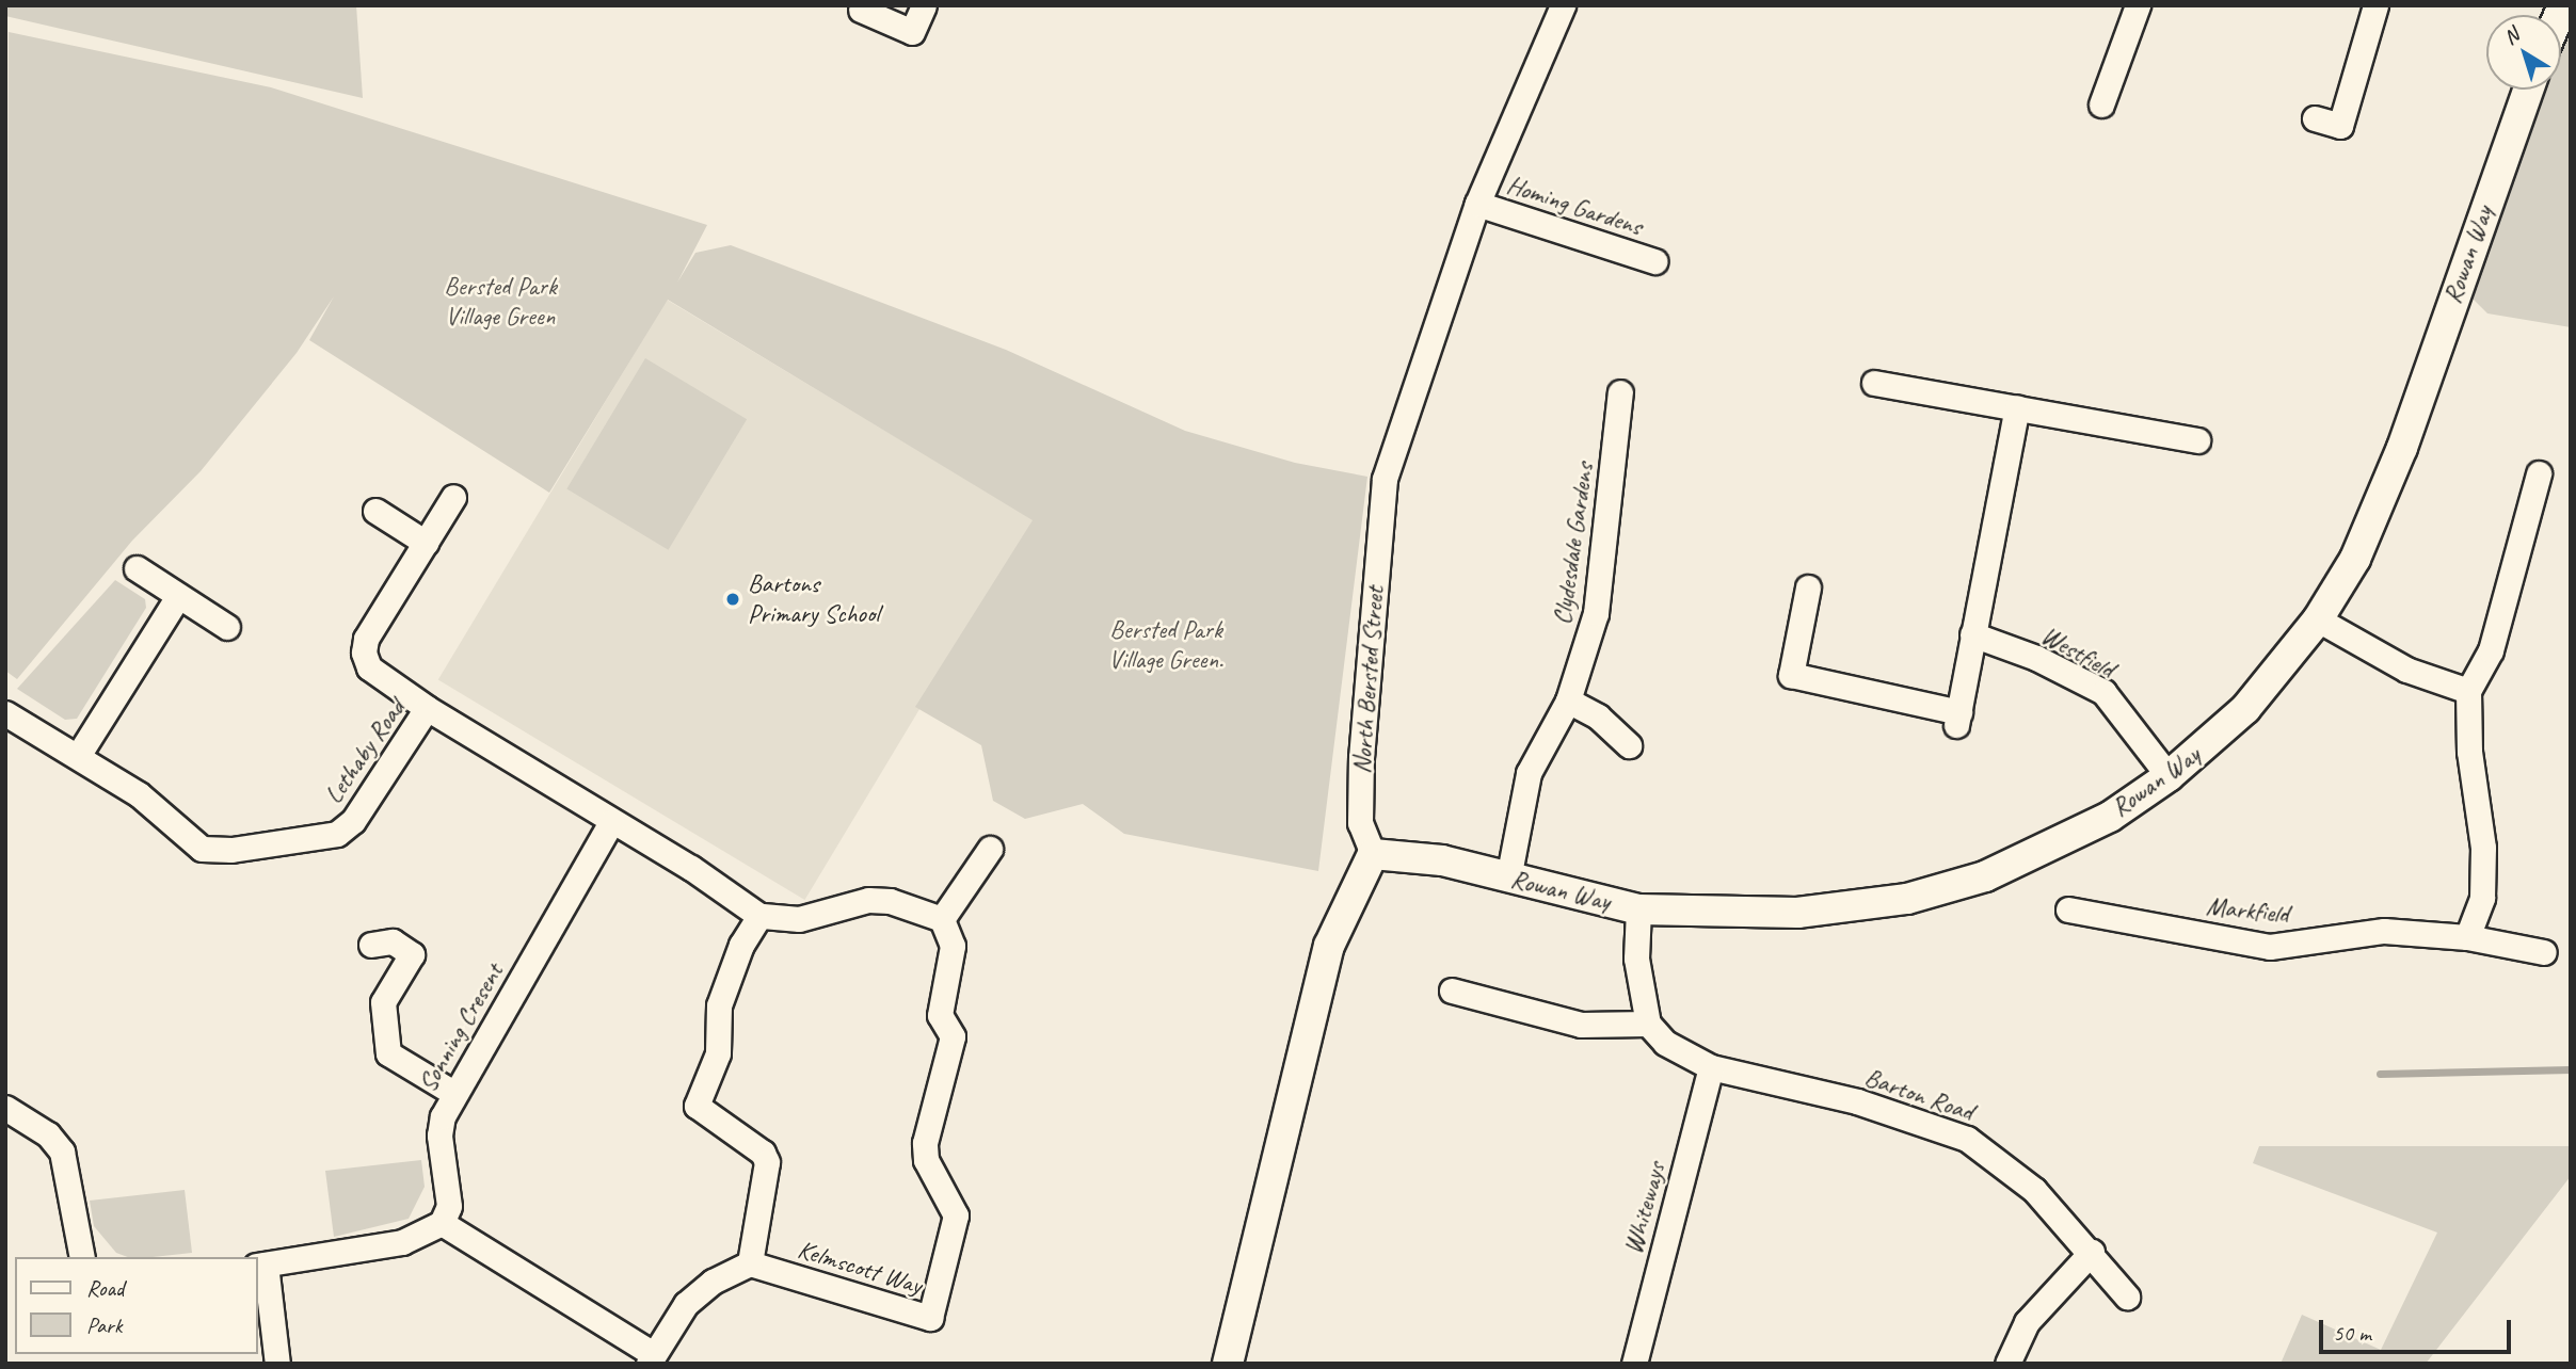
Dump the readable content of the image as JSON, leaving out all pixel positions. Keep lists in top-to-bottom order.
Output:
{
  "streets": {
    "street": [
      "Homing Gardens",
      "Rowan Way",
      "Clydesdale Gardens",
      "Westfield",
      "North Bersted Street",
      "Lethaby Road",
      "Markfield",
      "Sonning Cresent",
      "Barton Road",
      "Whiteways",
      "Kelmscott Way"
    ]
  },
  "crossings": [
    ["Homing Gardens", "North Bersted Street"],
    ["Rowan Way", "Clydesdale Gardens"],
    ["Rowan Way", "Westfield"],
    ["Rowan Way", "North Bersted Street"],
    ["Lethaby Road", "Sonning Cresent"],
    ["Barton Road", "Whiteways"]
  ],
  "parks": ["Bersted Park Village Green", "Bersted Park Village Green."],
  "places": ["Bartons Primary School"],
  "legend": ["Road", "Park"],
  "scale_bar": "50 m",
  "north": "top left"
}
